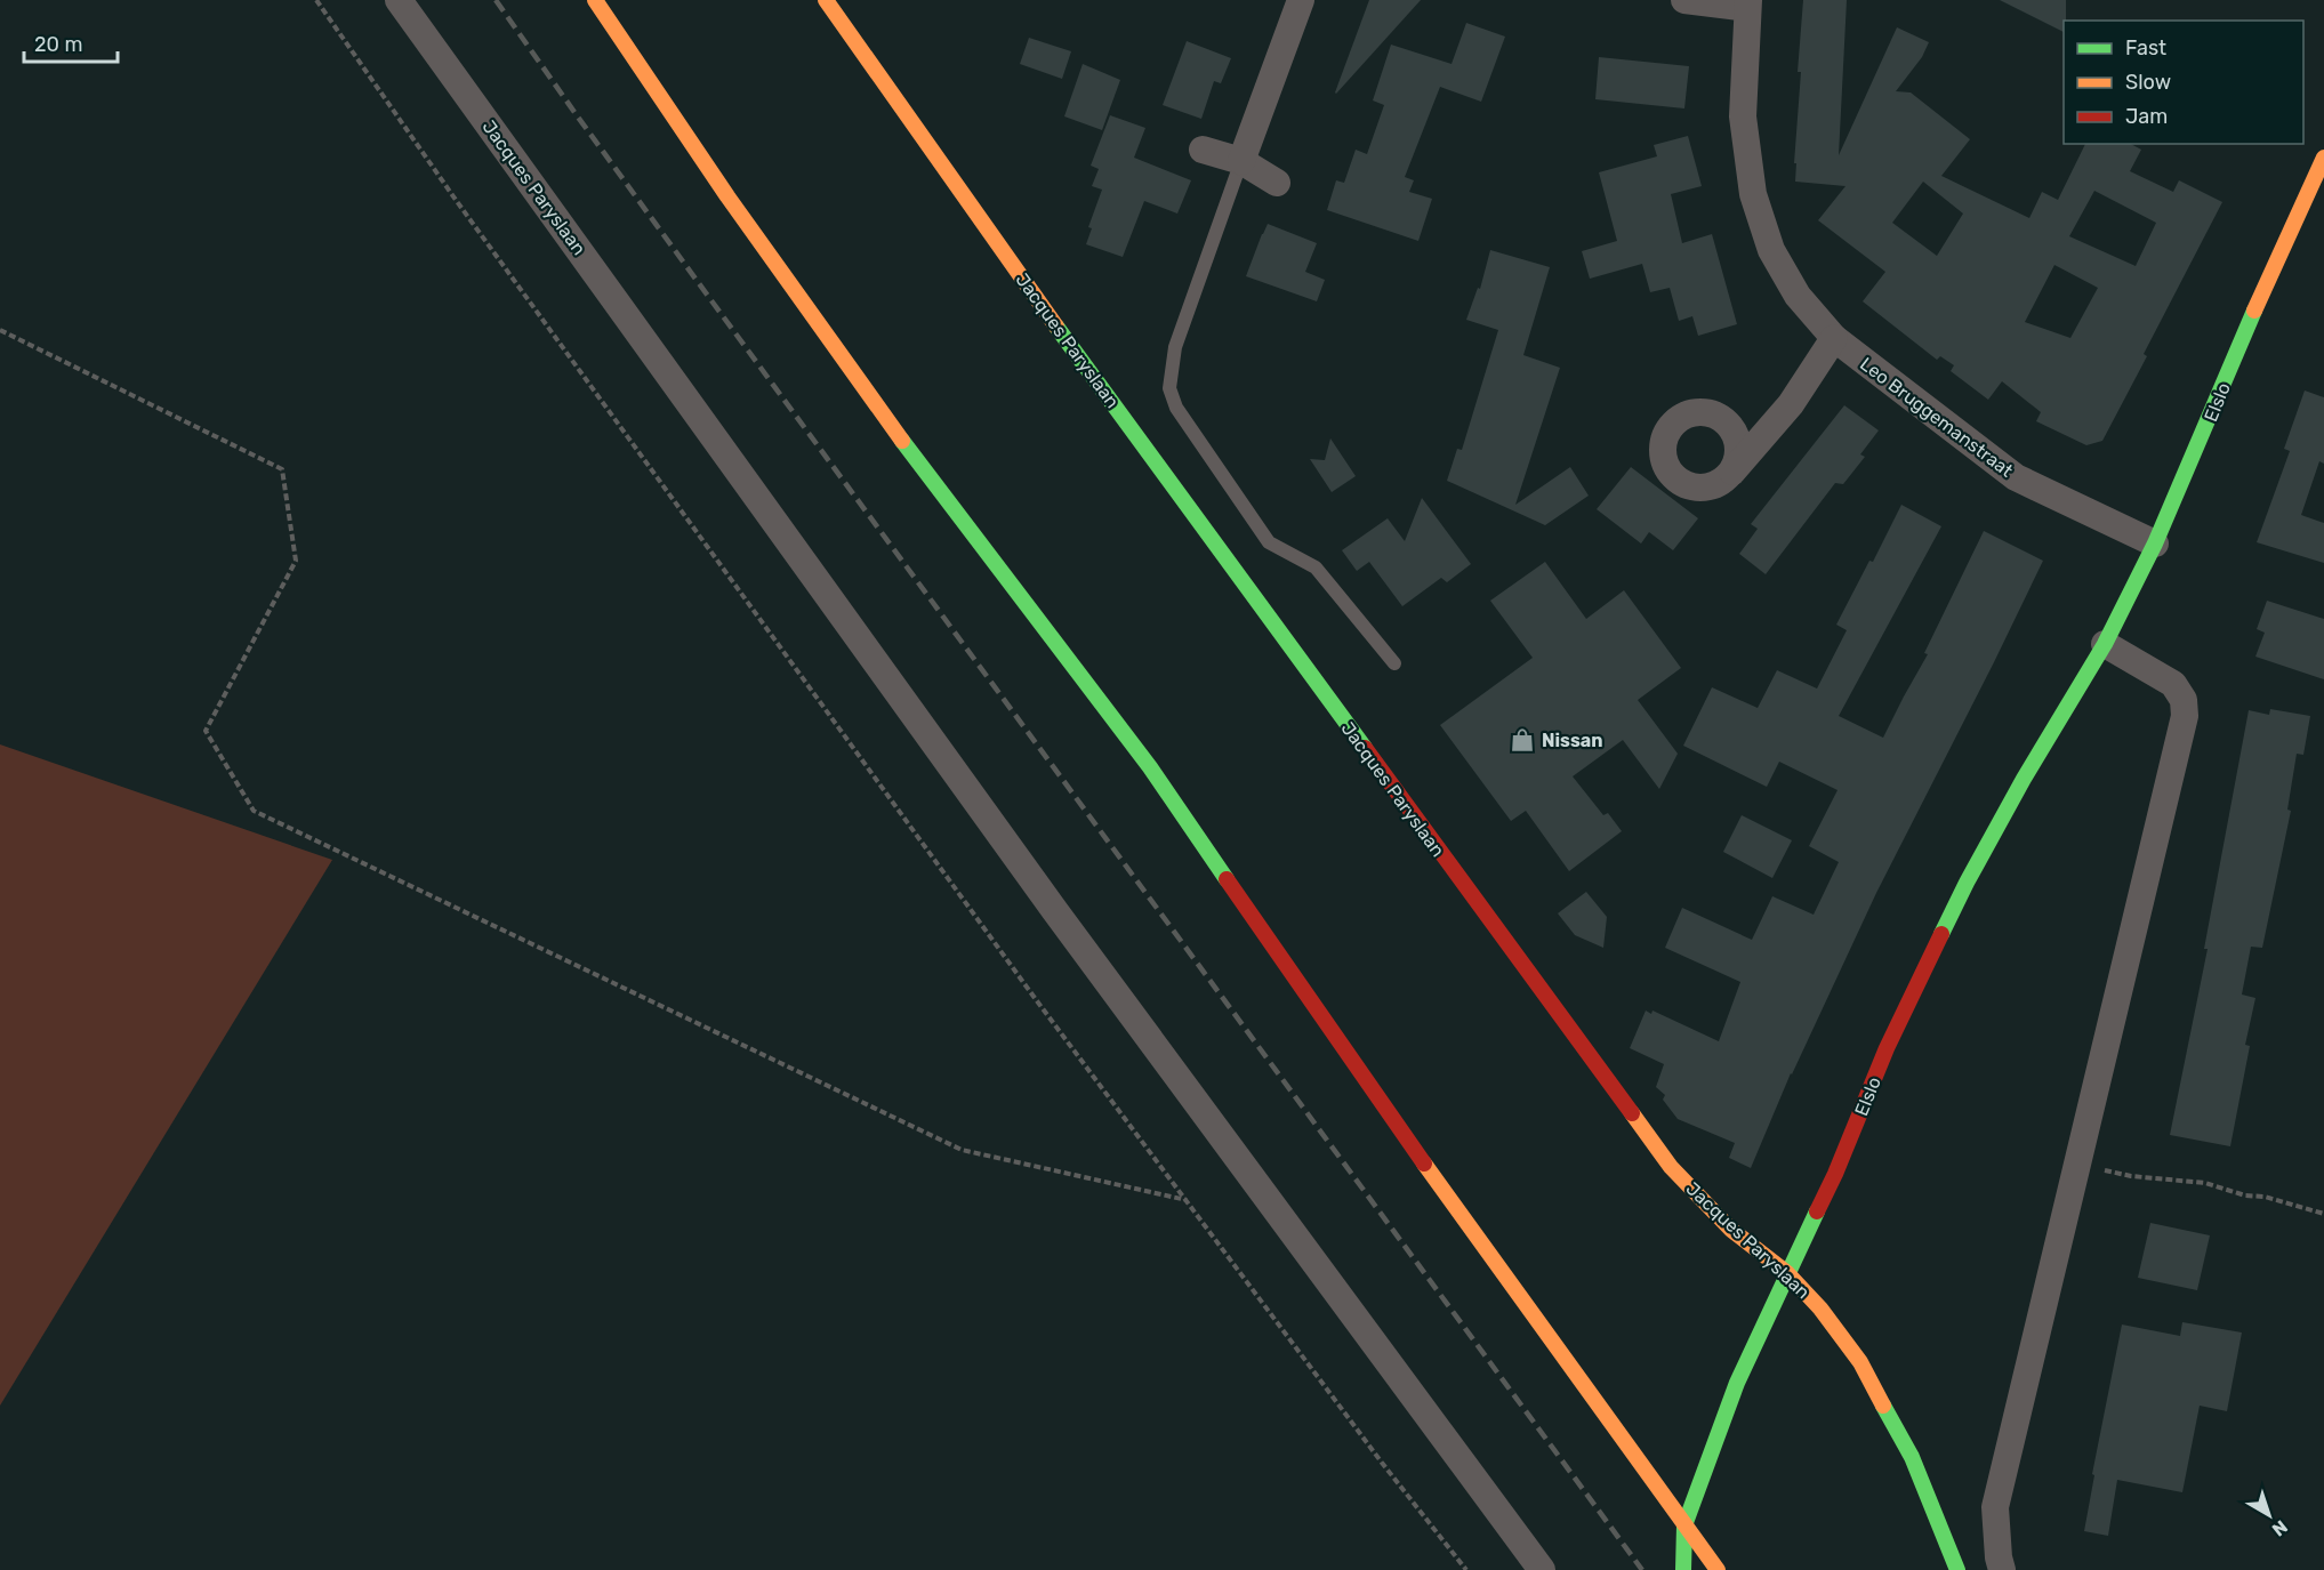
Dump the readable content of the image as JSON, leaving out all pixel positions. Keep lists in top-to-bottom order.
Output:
{
  "streets": {
    "main road": ["Jacques Paryslaan", "Elslo"],
    "street": ["Leo Bruggemanstraat"]
  },
  "crossings": [
    ["Jacques Paryslaan", "Elslo"],
    ["Elslo", "Leo Bruggemanstraat"]
  ],
  "places": {
    "shop": ["Nissan"]
  },
  "legend": ["Fast", "Slow", "Jam"],
  "scale_bar": "20 m",
  "north": "bottom right"
}
